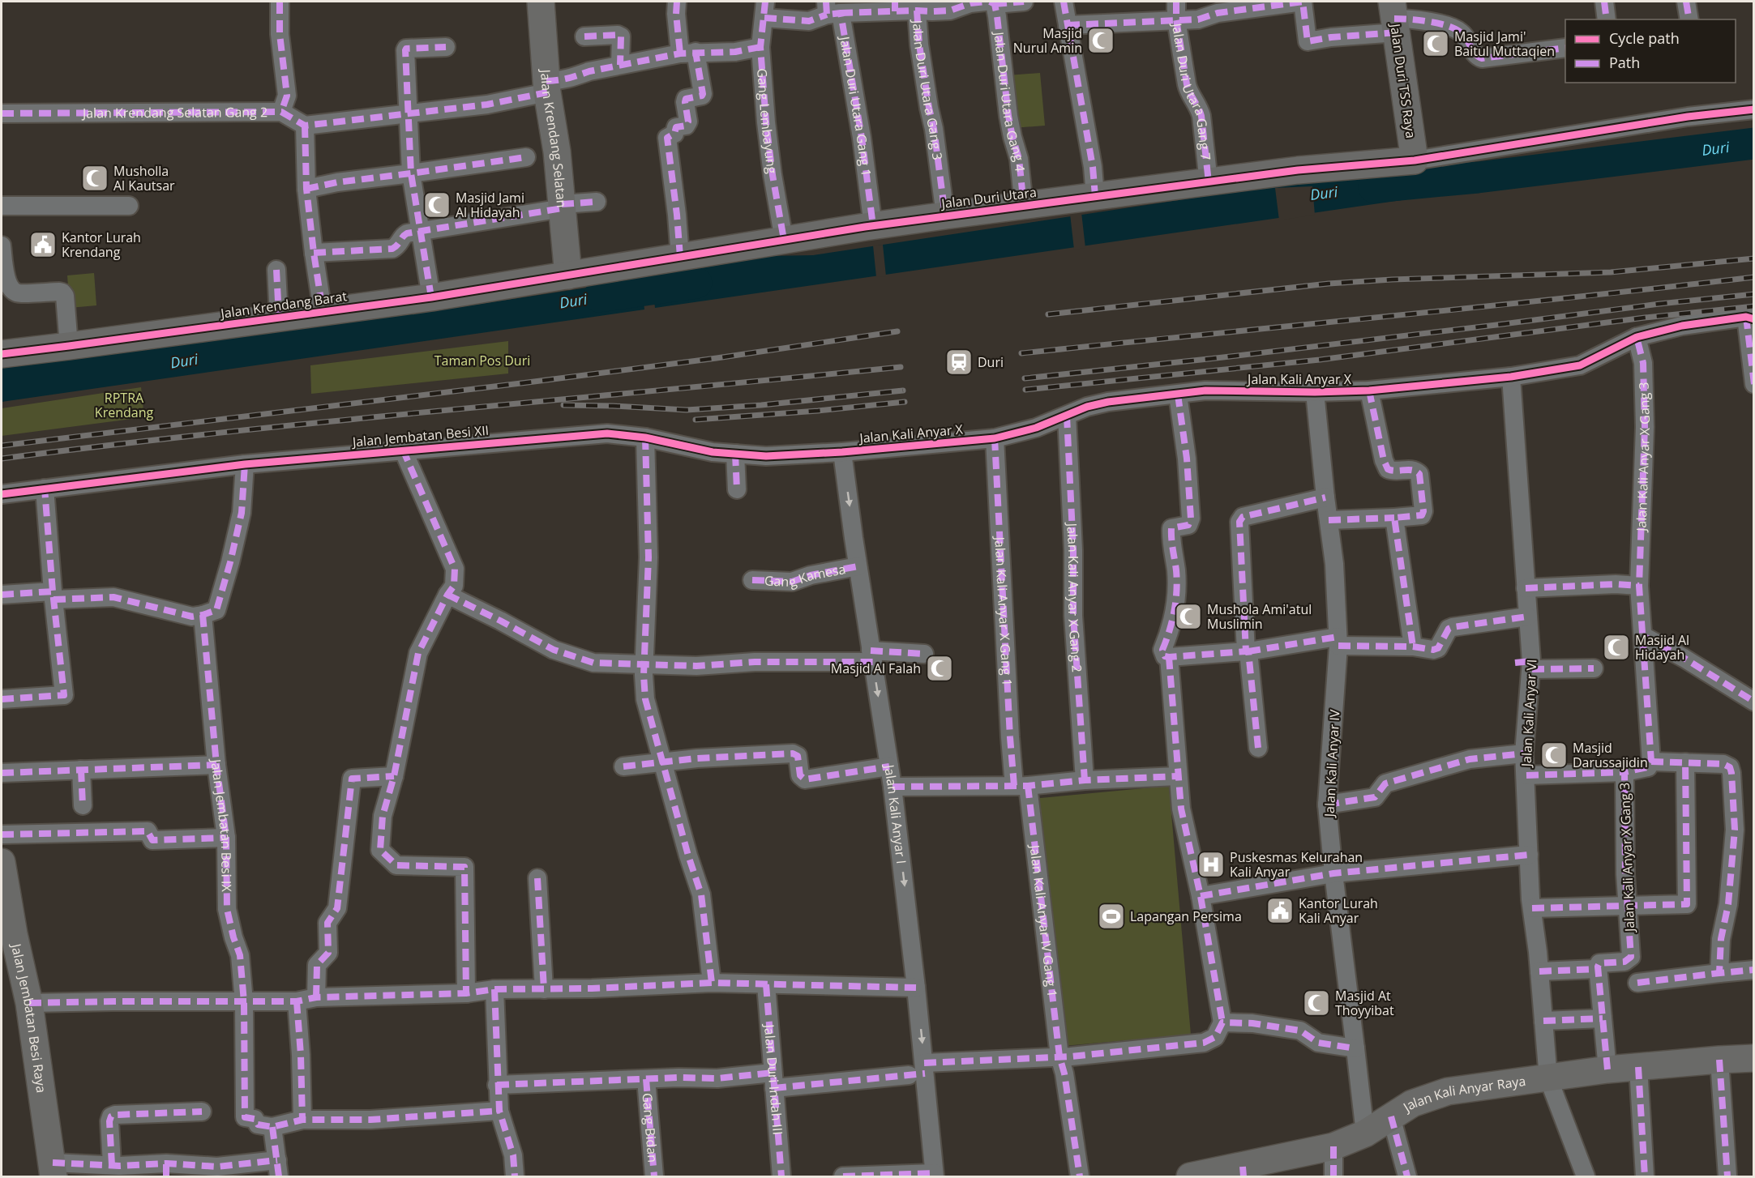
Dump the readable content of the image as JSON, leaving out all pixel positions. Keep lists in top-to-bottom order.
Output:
{
  "streets": {
    "street": [
      "Jalan Duri TSS Raya",
      "Jalan Duri Utara Gang 3",
      "Jalan Duri Utara Gang 7",
      "Jalan Duri Utara Gang 4",
      "Jalan Duri Utara Gang 1",
      "Jalan Krendang Selatan Gang 2",
      "Gang Lembayung",
      "Jalan Krendang Selatan",
      "Jalan Duri Utara",
      "Jalan Krendang Barat",
      "Jalan Kali Anyar X",
      "Jalan Jembatan Besi XII",
      "Jalan Kali Anyar X Gang 3",
      "Gang Kamesa",
      "Jalan Kali Anyar X Gang 2",
      "Jalan Kali Anyar X Gang 1",
      "Jalan Kali Anyar VI",
      "Jalan Kali Anyar IV",
      "Jalan Kali Anyar I",
      "Jalan Jembatan Besi IX",
      "Jalan Kali Anyar IV Gang 1",
      "Jalan Jembatan Besi Raya",
      "Jalan Duri Indah III",
      "Jalan Kali Anyar Raya",
      "Gang Bidan"
    ]
  },
  "crossings": [
    ["Jalan Duri TSS Raya", "Jalan Duri Utara"],
    ["Jalan Duri Utara Gang 3", "Jalan Duri Utara Gang 1"],
    ["Jalan Duri Utara Gang 3", "Gang Lembayung"],
    ["Jalan Duri Utara Gang 3", "Jalan Duri Utara"],
    ["Jalan Duri Utara Gang 7", "Jalan Duri Utara"],
    ["Jalan Duri Utara Gang 4", "Jalan Duri Utara"],
    ["Jalan Duri Utara Gang 1", "Jalan Duri Utara"],
    ["Gang Lembayung", "Jalan Duri Utara"],
    ["Jalan Krendang Selatan", "Jalan Duri Utara"],
    ["Jalan Krendang Selatan", "Jalan Krendang Barat"],
    ["Jalan Duri Utara", "Jalan Krendang Barat"],
    ["Jalan Kali Anyar X", "Jalan Jembatan Besi XII"],
    ["Jalan Kali Anyar X", "Jalan Kali Anyar X Gang 3"],
    ["Jalan Kali Anyar X", "Jalan Kali Anyar X Gang 2"],
    ["Jalan Kali Anyar X", "Jalan Kali Anyar X Gang 1"],
    ["Jalan Kali Anyar X", "Jalan Kali Anyar VI"],
    ["Jalan Kali Anyar X", "Jalan Kali Anyar IV"],
    ["Jalan Kali Anyar X", "Jalan Kali Anyar I"],
    ["Jalan Jembatan Besi XII", "Jalan Kali Anyar I"],
    ["Gang Kamesa", "Jalan Kali Anyar I"],
    ["Jalan Kali Anyar X Gang 1", "Jalan Kali Anyar IV Gang 1"],
    ["Jalan Kali Anyar VI", "Jalan Kali Anyar Raya"],
    ["Jalan Kali Anyar IV", "Jalan Kali Anyar Raya"]
  ],
  "one_way": ["Jalan Kali Anyar I"],
  "water": ["Duri"],
  "parks": ["Taman Pos Duri", "RPTRA Krendang"],
  "places": {
    "mosque": [
      "Masjid Nurul Amin",
      "Masjid Jami' Baitul Muttaqien",
      "Musholla Al Kautsar",
      "Masjid Jami Al Hidayah",
      "Mushola Ami'atul Muslimin",
      "Masjid Al Hidayah",
      "Masjid Al Falah",
      "Masjid Darussajidin",
      "Masjid At Thoyyibat"
    ],
    "public building": ["Kantor Lurah Krendang", "Kantor Lurah Kali Anyar"],
    "station": ["Duri"],
    "hospital": ["Puskesmas Kelurahan Kali Anyar"],
    "sports": ["Lapangan Persima"]
  },
  "legend": ["Cycle path", "Path"]
}
